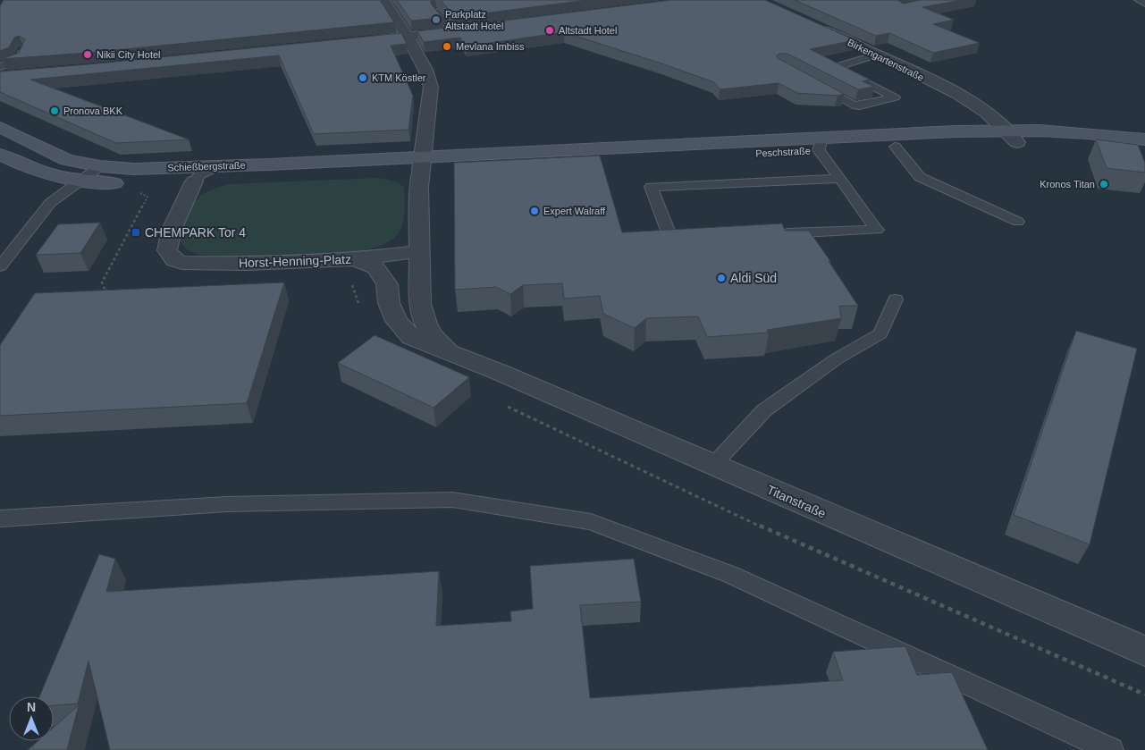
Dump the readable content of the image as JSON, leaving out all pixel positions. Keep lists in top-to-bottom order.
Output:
{
  "streets": {
    "main road": ["Peschstraße", "Schießbergstraße"],
    "street": ["Birkengartenstraße", "Horst-Henning-Platz", "Titanstraße"]
  },
  "crossings": [
    ["Birkengartenstraße", "Peschstraße"],
    ["Peschstraße", "Schießbergstraße"],
    ["Schießbergstraße", "Horst-Henning-Platz"],
    ["Horst-Henning-Platz", "Titanstraße"]
  ],
  "places": {
    "other": [
      "Parkplatz Altstadt Hotel",
      "Altstadt Hotel",
      "Mevlana Imbiss",
      "Nikii City Hotel",
      "KTM Köstler",
      "Pronova BKK",
      "Kronos Titan",
      "Expert Walraff",
      "Aldi Süd"
    ],
    "transit": ["CHEMPARK Tor 4"]
  },
  "north": "top"
}
